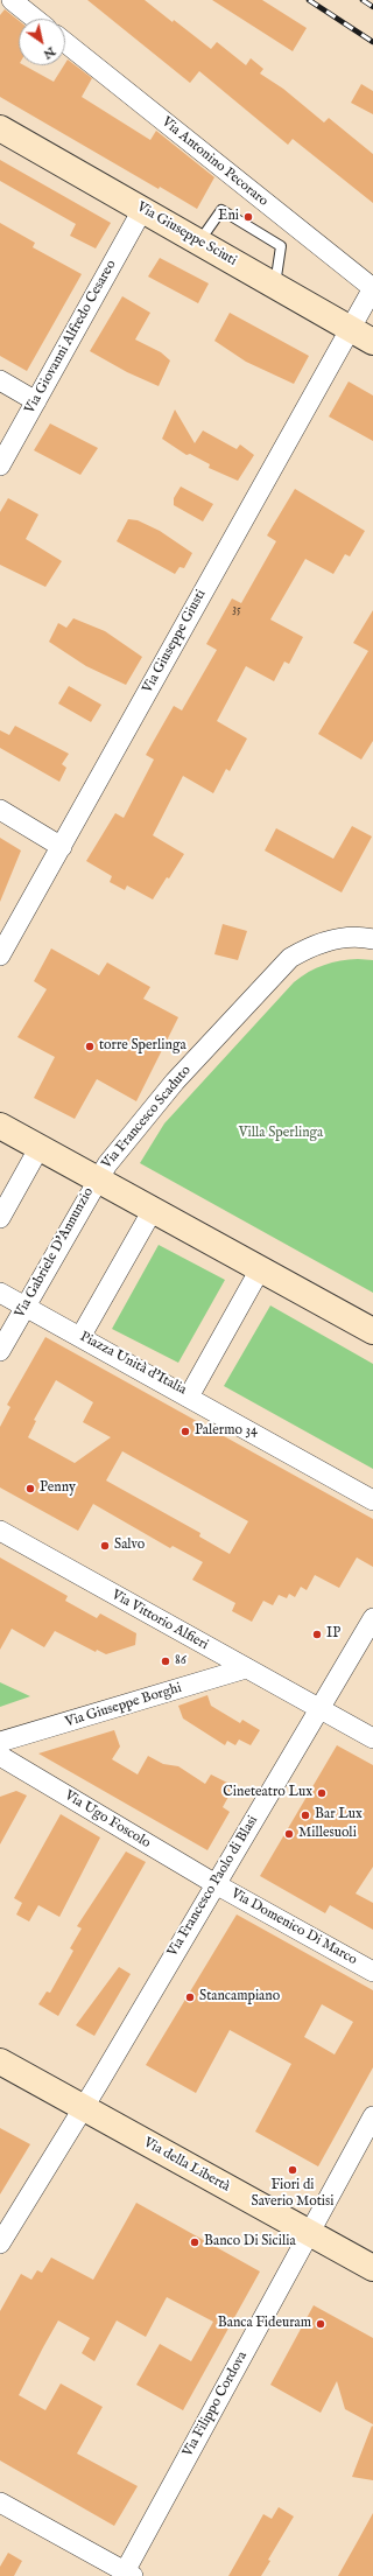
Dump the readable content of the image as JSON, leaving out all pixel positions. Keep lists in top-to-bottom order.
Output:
{
  "streets": {
    "street": [
      "Via Antonino Pecoraro",
      "Via Giuseppe Sciuti",
      "Via Giovanni Alfredo Cesareo",
      "Via Giuseppe Giusti",
      "Via Francesco Scaduto",
      "Via Gabriele D'Annunzio",
      "Piazza Unità d'Italia",
      "Via Vittorio Alfieri",
      "Via Giuseppe Borghi",
      "Via Ugo Foscolo",
      "Via Francesco Paolo di Blasi",
      "Via Domenico Di Marco",
      "Via della Libertà",
      "Via Filippo Cordova"
    ]
  },
  "crossings": [
    ["Via Antonino Pecoraro", "Via Giuseppe Giusti"],
    ["Via Giuseppe Sciuti", "Via Giovanni Alfredo Cesareo"],
    ["Via Giuseppe Sciuti", "Via Giuseppe Giusti"],
    ["Via Francesco Scaduto", "Via Gabriele D'Annunzio"],
    ["Via Gabriele D'Annunzio", "Piazza Unità d'Italia"],
    ["Via Vittorio Alfieri", "Via Giuseppe Borghi"],
    ["Via Vittorio Alfieri", "Via Francesco Paolo di Blasi"],
    ["Via Ugo Foscolo", "Via Francesco Paolo di Blasi"],
    ["Via Ugo Foscolo", "Via Domenico Di Marco"],
    ["Via Francesco Paolo di Blasi", "Via Domenico Di Marco"],
    ["Via Francesco Paolo di Blasi", "Via della Libertà"],
    ["Via della Libertà", "Via Filippo Cordova"]
  ],
  "parks": ["Villa Sperlinga"],
  "places": [
    "Eni",
    "torre Sperlinga",
    "Palermo 34",
    "Penny",
    "Salvo",
    "IP",
    "86",
    "Cineteatro Lux",
    "Bar Lux",
    "Millesuoli",
    "Stancampiano",
    "Fiori di Saverio Motisi",
    "Banco Di Sicilia",
    "Banca Fideuram"
  ],
  "house_numbers": ["35"],
  "north": "bottom right"
}
